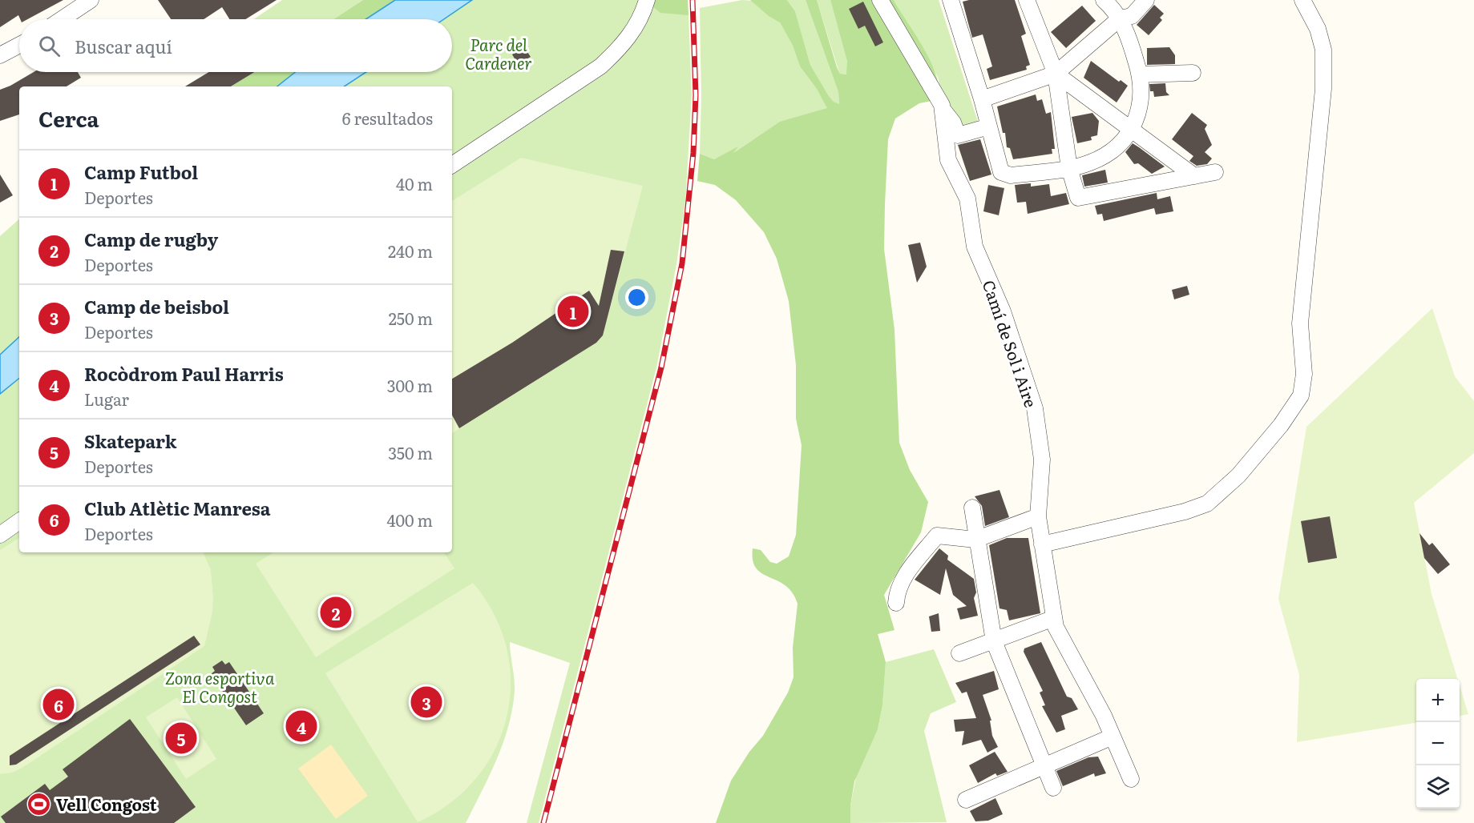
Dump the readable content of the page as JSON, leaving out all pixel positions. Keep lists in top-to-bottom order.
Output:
{
  "streets": {
    "street": ["Camí de Sol i Aire"]
  },
  "parks": ["Parc del Cardener", "Zona esportiva El Congost"],
  "places": {
    "sports": ["Vell Congost"]
  },
  "page": {
    "search": "Buscar aquí",
    "heading": ["Cerca", "6 resultados"],
    "list": [
      {
        "mark": "1",
        "name": "Camp Futbol",
        "note": "Deportes",
        "value": "40 m"
      },
      {
        "mark": "2",
        "name": "Camp de rugby",
        "note": "Deportes",
        "value": "240 m"
      },
      {
        "mark": "3",
        "name": "Camp de beisbol",
        "note": "Deportes",
        "value": "250 m"
      },
      {
        "mark": "4",
        "name": "Rocòdrom Paul Harris",
        "note": "Lugar",
        "value": "300 m"
      },
      {
        "mark": "5",
        "name": "Skatepark",
        "note": "Deportes",
        "value": "350 m"
      },
      {
        "mark": "6",
        "name": "Club Atlètic Manresa",
        "note": "Deportes",
        "value": "400 m"
      }
    ],
    "pins": [
      "1",
      "2",
      "3",
      "6",
      "4",
      "5"
    ],
    "map_buttons": ["+", "−"]
  }
}
